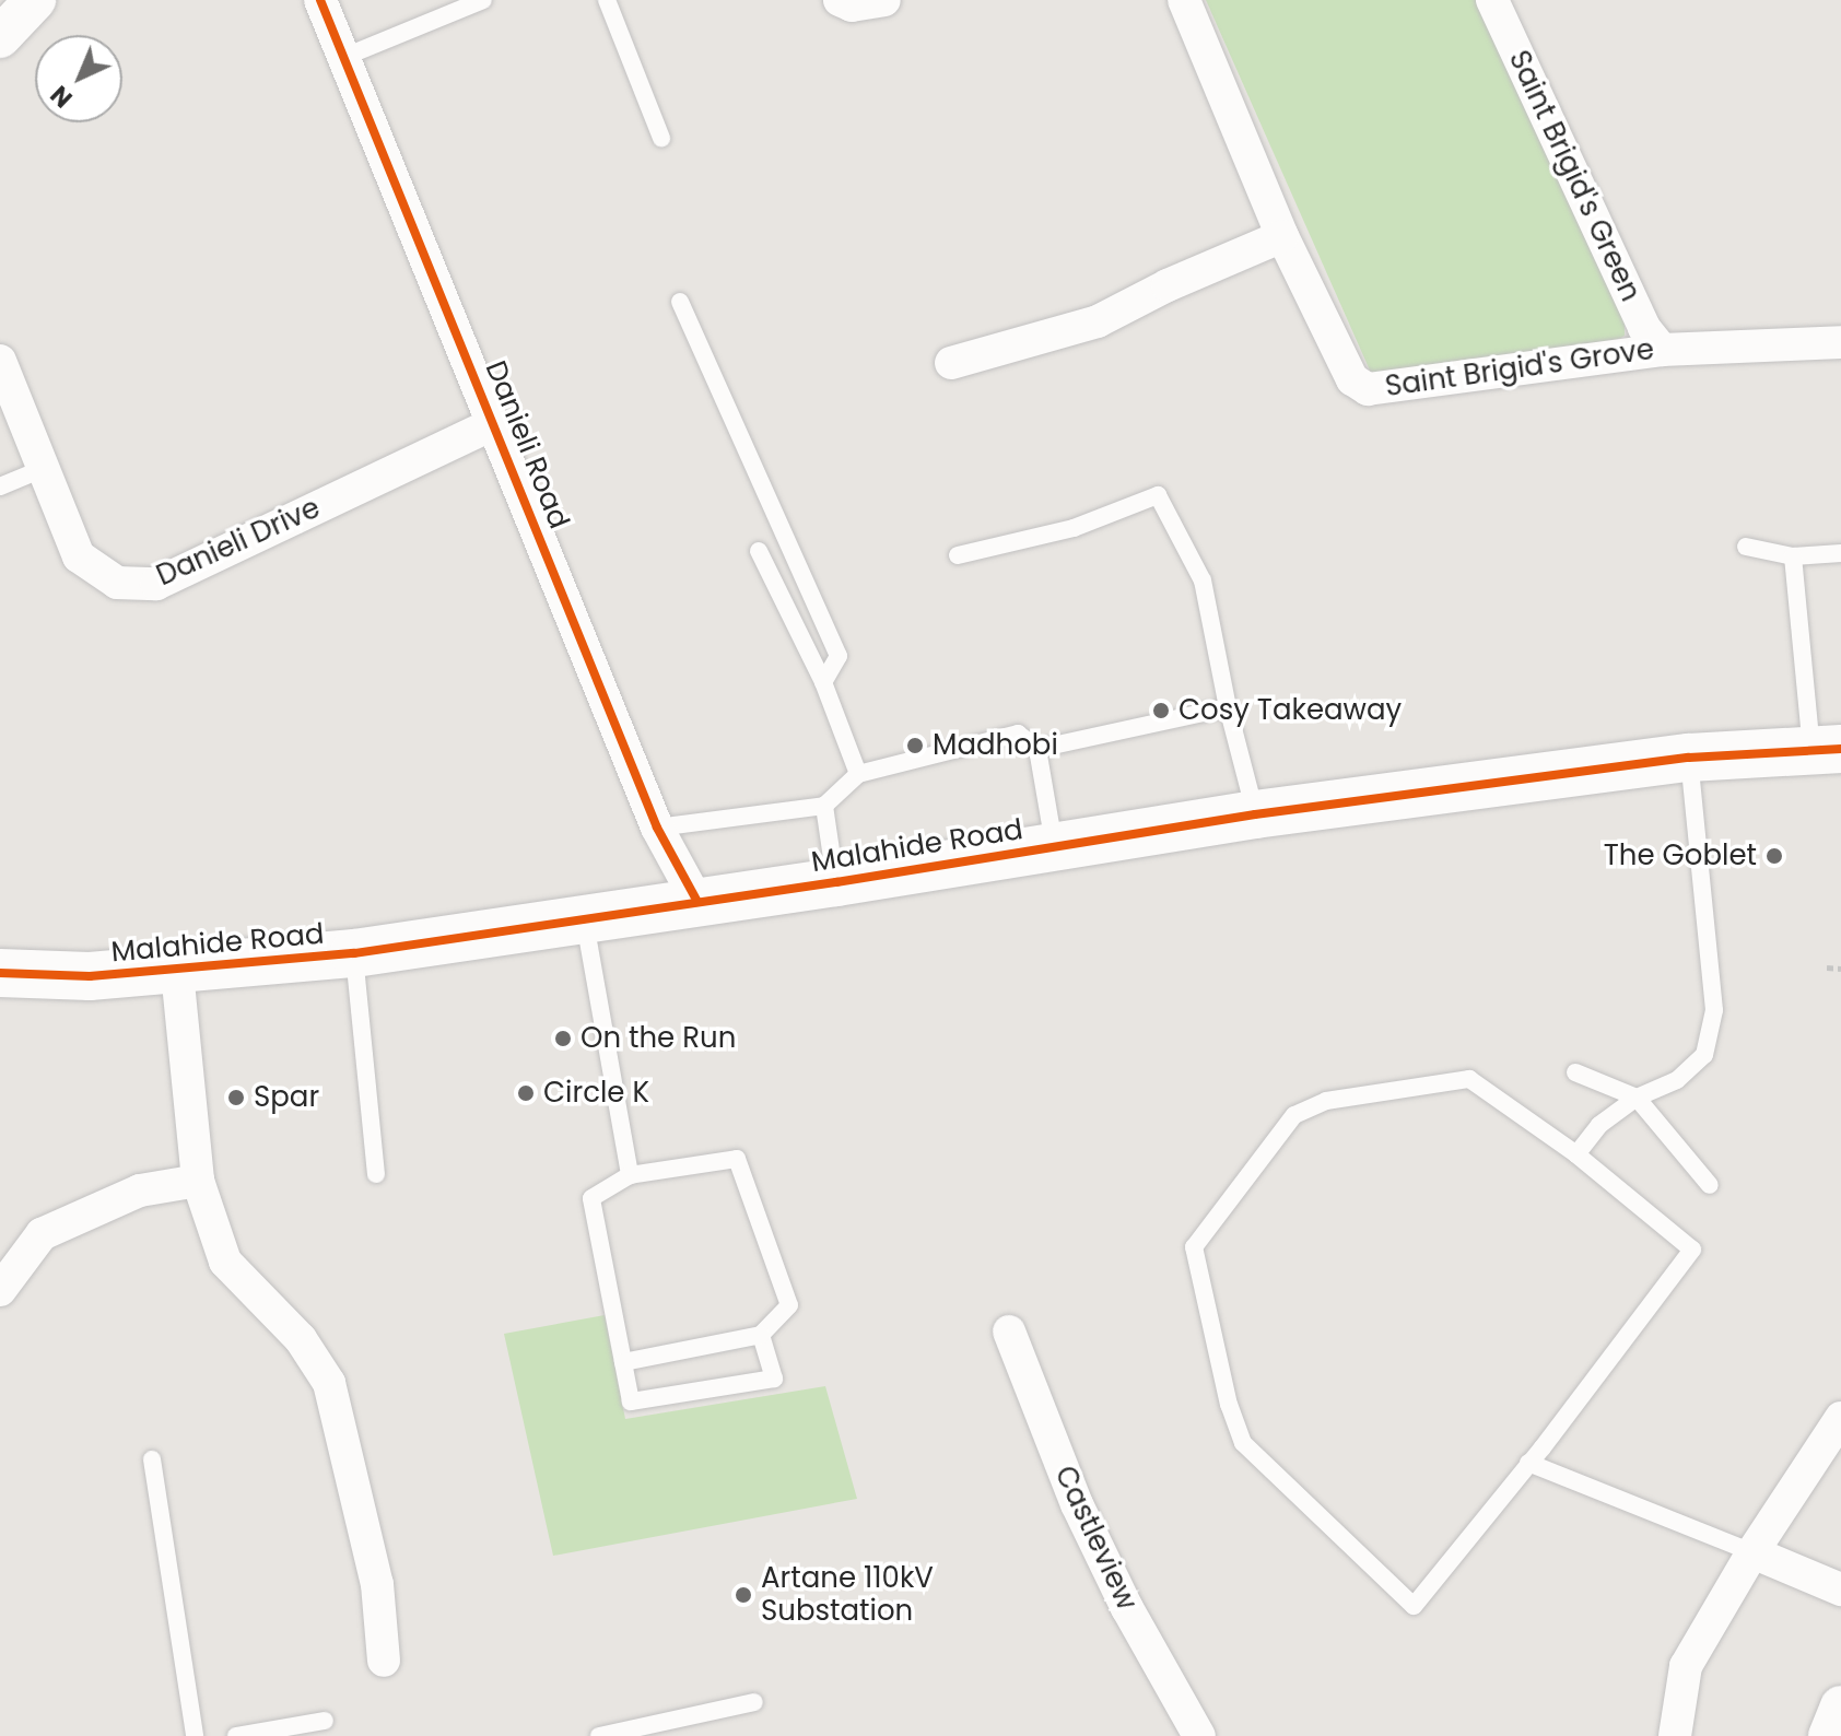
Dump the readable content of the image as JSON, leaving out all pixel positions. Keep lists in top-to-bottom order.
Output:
{
  "streets": {
    "main road": ["Malahide Road"],
    "street": [
      "Saint Brigid's Green",
      "Saint Brigid's Grove",
      "Danieli Road",
      "Danieli Drive",
      "Castleview"
    ]
  },
  "crossings": [
    ["Saint Brigid's Green", "Saint Brigid's Grove"],
    ["Danieli Road", "Danieli Drive"],
    ["Danieli Road", "Malahide Road"]
  ],
  "places": [
    "Cosy Takeaway",
    "Madhobi",
    "The Goblet",
    "On the Run",
    "Circle K",
    "Spar",
    "Artane 110kV Substation"
  ],
  "north": "bottom left"
}
